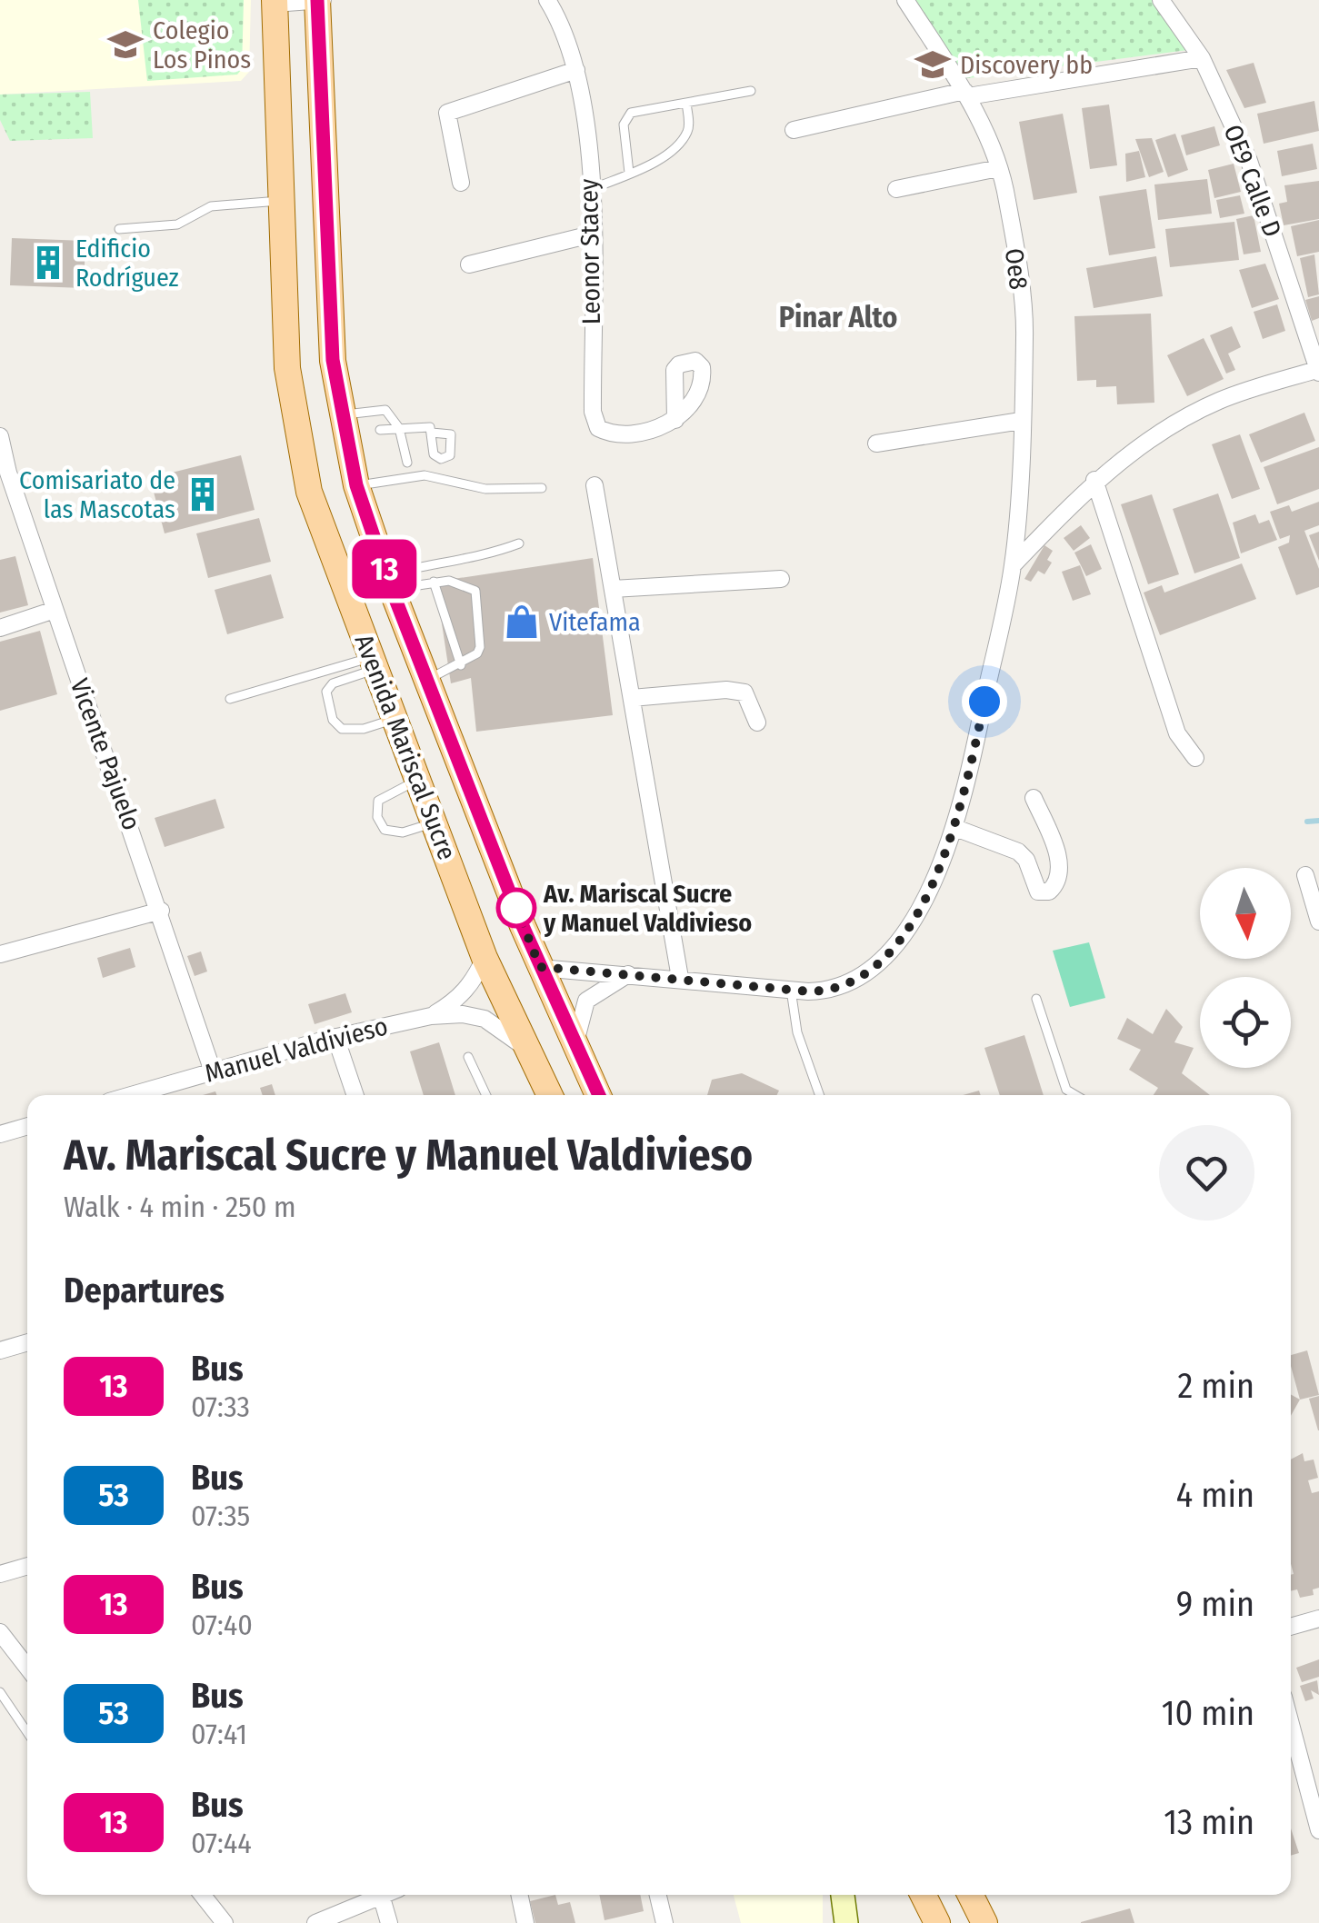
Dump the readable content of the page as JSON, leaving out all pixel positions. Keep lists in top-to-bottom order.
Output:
{
  "streets": {
    "main road": ["Avenida Mariscal Sucre"],
    "street": [
      "OE9 Calle D",
      "Leonor Stacey",
      "Oe8",
      "Vicente Pajuelo",
      "Manuel Valdivieso"
    ]
  },
  "crossings": [
    ["Avenida Mariscal Sucre", "Manuel Valdivieso"],
    ["Vicente Pajuelo", "Manuel Valdivieso"]
  ],
  "districts": ["Pinar Alto"],
  "places": {
    "school or university": ["Colegio Los Pinos", "Discovery bb"],
    "building": ["Edificio Rodríguez", "Comisariato de las Mascotas"],
    "shop": ["Vitefama"],
    "other": ["Av. Mariscal Sucre y Manuel Valdivieso"]
  },
  "lines": ["bus line 13"],
  "north": "bottom",
  "page": {
    "on_map": "13",
    "heading": [
      ["Av. Mariscal Sucre y Manuel Valdivieso", "Walk · 4 min · 250 m"],
      "Departures"
    ],
    "list": [
      {
        "mark": "13",
        "name": "Bus",
        "note": "07:33",
        "value": "2 min"
      },
      {
        "mark": "53",
        "name": "Bus",
        "note": "07:35",
        "value": "4 min"
      },
      {
        "mark": "13",
        "name": "Bus",
        "note": "07:40",
        "value": "9 min"
      },
      {
        "mark": "53",
        "name": "Bus",
        "note": "07:41",
        "value": "10 min"
      },
      {
        "mark": "13",
        "name": "Bus",
        "note": "07:44",
        "value": "13 min"
      }
    ]
  }
}
